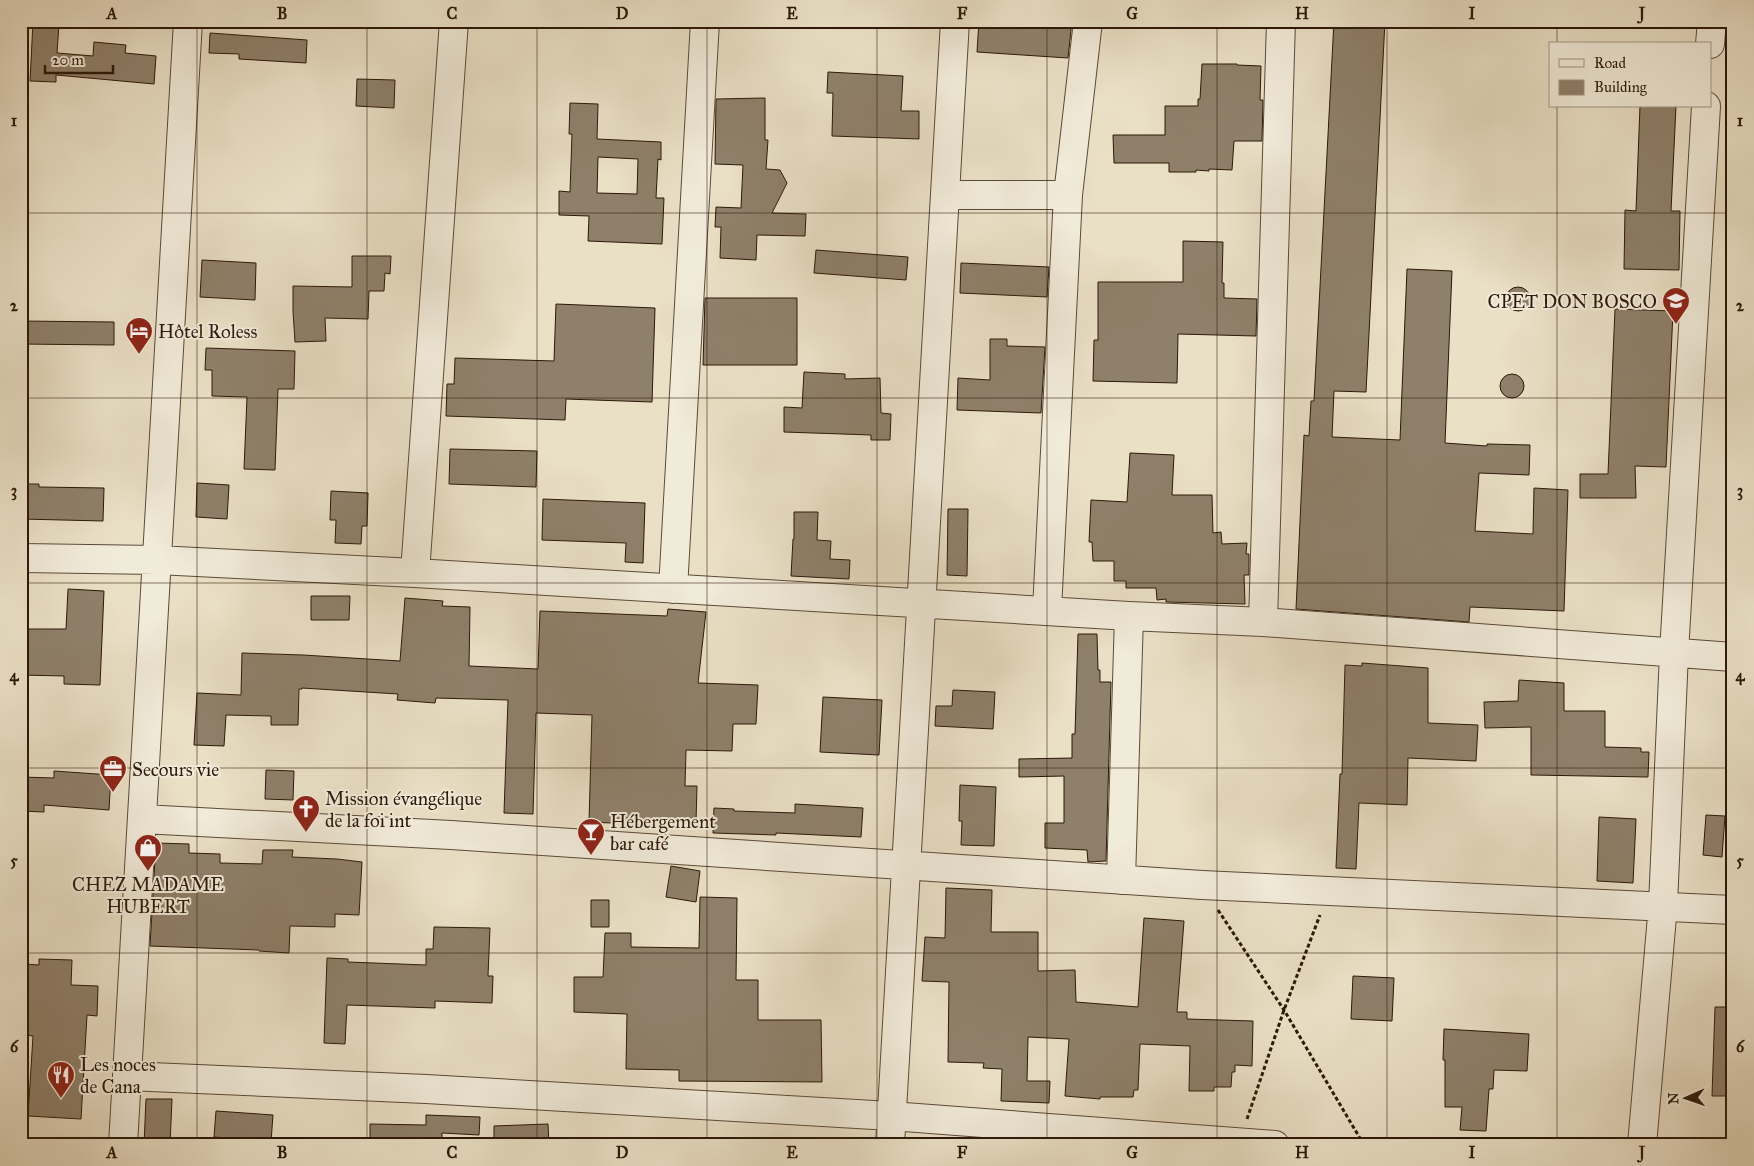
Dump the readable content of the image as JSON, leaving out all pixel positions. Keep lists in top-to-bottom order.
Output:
{
  "places": {
    "school or university": ["CPET DON BOSCO"],
    "hotel": ["Hôtel Roless"],
    "office": ["Secours vie"],
    "church": ["Mission évangélique de la foi int"],
    "bar": ["Hébergement bar café"],
    "shop": ["CHEZ MADAME HUBERT"],
    "restaurant": ["Les noces de Cana"]
  },
  "legend": ["Road", "Building"],
  "scale_bar": "20 m",
  "north": "left",
  "grid": {
    "columns": [
      "A",
      "B",
      "C",
      "D",
      "E",
      "F",
      "G",
      "H",
      "I",
      "J"
    ],
    "rows": [
      "1",
      "2",
      "3",
      "4",
      "5",
      "6"
    ]
  }
}
